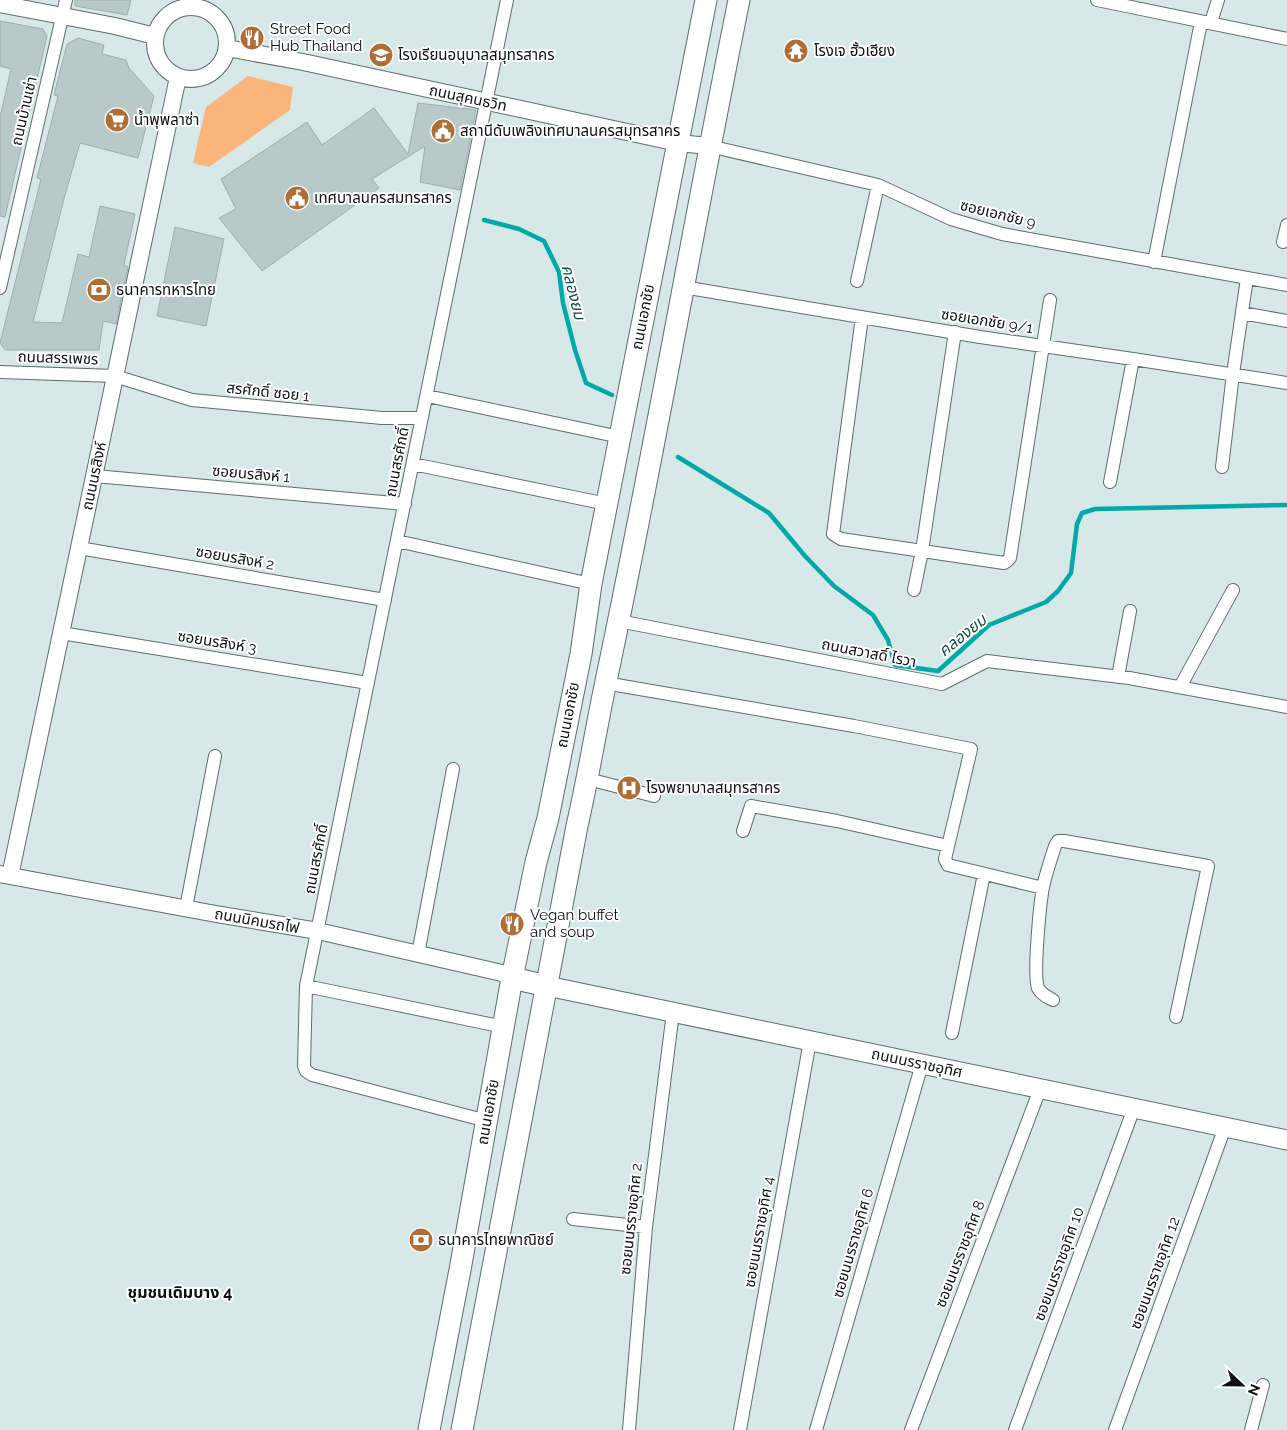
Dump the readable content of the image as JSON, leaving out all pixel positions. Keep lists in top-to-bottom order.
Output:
{
  "streets": {
    "main road": ["ถนนเอกชัย", "ถนนนรราชอุทิศ"],
    "street": [
      "ถนนสุคนธวิท",
      "ถนนบ้านเช่า",
      "ซอยเอกชัย 9",
      "ซอยเอกชัย 9/1",
      "ถนนสรรเพชร",
      "สรศักดิ์ ซอย 1",
      "ถนนสรศักดิ์",
      "ซอยนรสิงห์ 1",
      "ถนนนรสิงห์",
      "ซอยนรสิงห์ 2",
      "ซอยนรสิงห์ 3",
      "ถนนสวาสดิ์ ไรวา",
      "ถนนนิคมรถไฟ",
      "ซอยนนรราชอุทิศ 2",
      "ซอยนนรราชอุทิศ 4",
      "ซอยนนรราชอุทิศ 6",
      "ซอยนนรราชอุทิศ 8",
      "ซอยนนรราชอุทิศ 10",
      "ซอยนนรราชอุทิศ 12"
    ]
  },
  "crossings": [
    ["ถนนสุคนธวิท", "ซอยเอกชัย 9"],
    ["ถนนสุคนธวิท", "ถนนเอกชัย"],
    ["ถนนสุคนธวิท", "ถนนสรศักดิ์"],
    ["ถนนสุคนธวิท", "ถนนนรสิงห์"],
    ["ซอยเอกชัย 9", "ถนนเอกชัย"],
    ["ถนนเอกชัย", "ซอยเอกชัย 9/1"],
    ["ถนนเอกชัย", "ถนนสรศักดิ์"],
    ["ถนนเอกชัย", "ถนนสวาสดิ์ ไรวา"],
    ["ถนนเอกชัย", "ถนนนิคมรถไฟ"],
    ["ถนนเอกชัย", "ถนนนรราชอุทิศ"],
    ["ถนนสรรเพชร", "สรศักดิ์ ซอย 1"],
    ["ถนนสรรเพชร", "ถนนนรสิงห์"],
    ["สรศักดิ์ ซอย 1", "ถนนสรศักดิ์"],
    ["สรศักดิ์ ซอย 1", "ถนนนรสิงห์"],
    ["ถนนสรศักดิ์", "ซอยนรสิงห์ 1"],
    ["ถนนสรศักดิ์", "ซอยนรสิงห์ 2"],
    ["ถนนสรศักดิ์", "ซอยนรสิงห์ 3"],
    ["ถนนสรศักดิ์", "ถนนนิคมรถไฟ"],
    ["ซอยนรสิงห์ 1", "ถนนนรสิงห์"],
    ["ถนนนรสิงห์", "ซอยนรสิงห์ 2"],
    ["ถนนนรสิงห์", "ซอยนรสิงห์ 3"],
    ["ถนนนรสิงห์", "ถนนนิคมรถไฟ"],
    ["ถนนนรราชอุทิศ", "ซอยนนรราชอุทิศ 2"],
    ["ถนนนรราชอุทิศ", "ซอยนนรราชอุทิศ 4"],
    ["ถนนนรราชอุทิศ", "ซอยนนรราชอุทิศ 6"],
    ["ถนนนรราชอุทิศ", "ซอยนนรราชอุทิศ 8"],
    ["ถนนนรราชอุทิศ", "ซอยนนรราชอุทิศ 10"],
    ["ถนนนรราชอุทิศ", "ซอยนนรราชอุทิศ 12"]
  ],
  "districts": ["ชุมชนเดิมบาง 4"],
  "water": ["คลองยม"],
  "places": {
    "restaurant": ["Street Food Hub Thailand", "Vegan buffet and soup"],
    "temple": ["โรงเจ ฮั้วเฮียง"],
    "school or university": ["โรงเรียนอนุบาลสมุทรสาคร"],
    "supermarket": ["น้ำพุพลาซ่า"],
    "public building": ["สถานีดับเพลิงเทศบาลนครสมุทรสาคร", "เทศบาลนครสมทรสาคร"],
    "bank": ["ธนาคารทหารไทย", "ธนาคารไทยพาณิชย์"],
    "hospital": ["โรงพยาบาลสมุทรสาคร"]
  },
  "north": "right"
}
